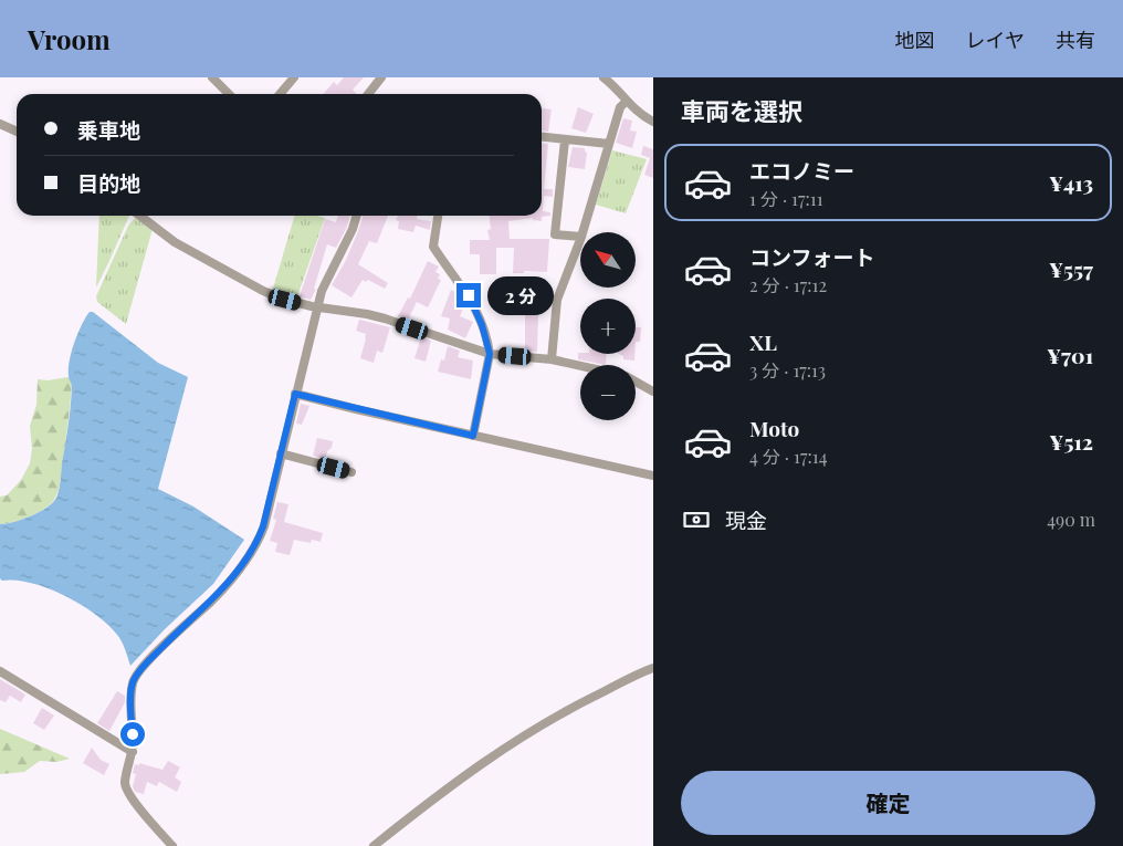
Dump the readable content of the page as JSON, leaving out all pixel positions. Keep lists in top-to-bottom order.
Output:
{
  "north": "top left",
  "page": {
    "header": "Vroom",
    "nav": ["地図", "レイヤ", "共有"],
    "heading": "車両を選択",
    "banner": ["乗車地", "目的地"],
    "list": [
      {
        "name": "エコノミー",
        "note": "1 分 · 17:11",
        "value": "¥413"
      },
      {
        "name": "コンフォート",
        "note": "2 分 · 17:12",
        "value": "¥557"
      },
      {
        "name": "XL",
        "note": "3 分 · 17:13",
        "value": "¥701"
      },
      {
        "name": "Moto",
        "note": "4 分 · 17:14",
        "value": "¥512"
      }
    ],
    "map_buttons": ["+", "−"],
    "bubble": "2 分",
    "pay": ["現金", "490 m"],
    "buttons": "確定"
  }
}
